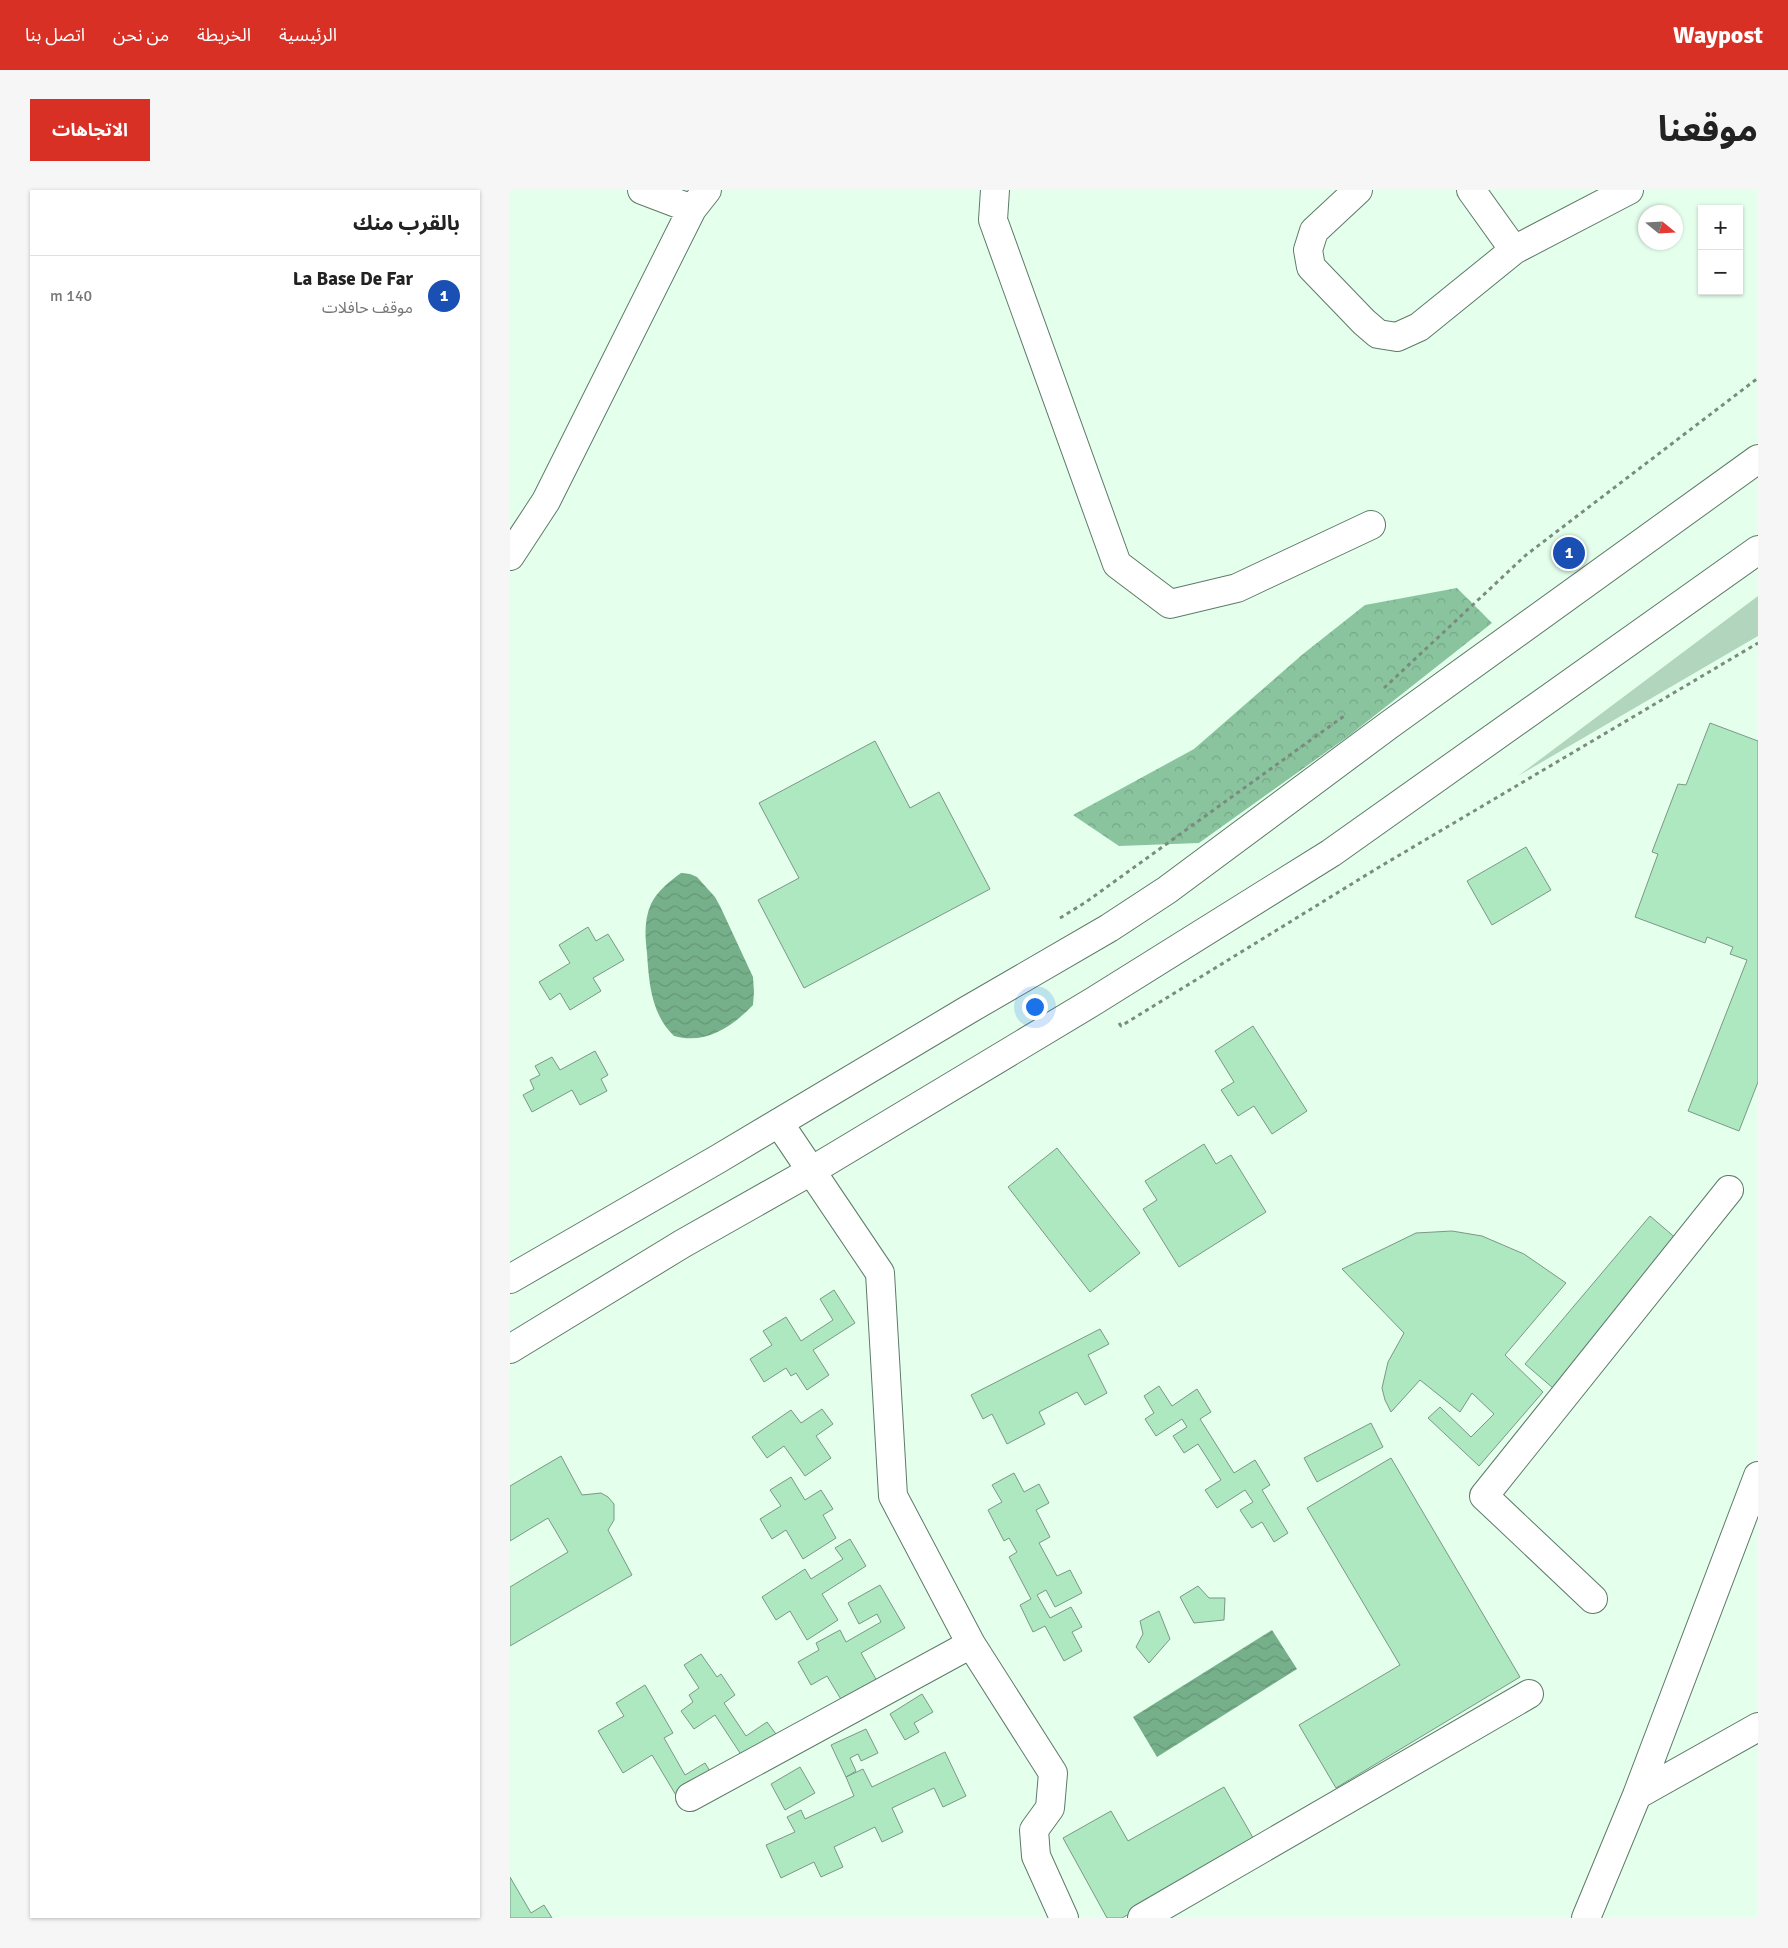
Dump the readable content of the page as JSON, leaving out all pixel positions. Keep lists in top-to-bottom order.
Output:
{
  "north": "right",
  "page": {
    "header": "Waypost",
    "nav": [
      "الرئيسية",
      "الخريطة",
      "من نحن",
      "اتصل بنا"
    ],
    "title": "موقعنا",
    "buttons": "الاتجاهات",
    "heading": "بالقرب منك",
    "map_buttons": ["+", "−"],
    "list": [
      {
        "mark": "1",
        "name": "La Base De Far",
        "note": "موقف حافلات",
        "value": "140 m"
      }
    ],
    "pins": "1"
  }
}
